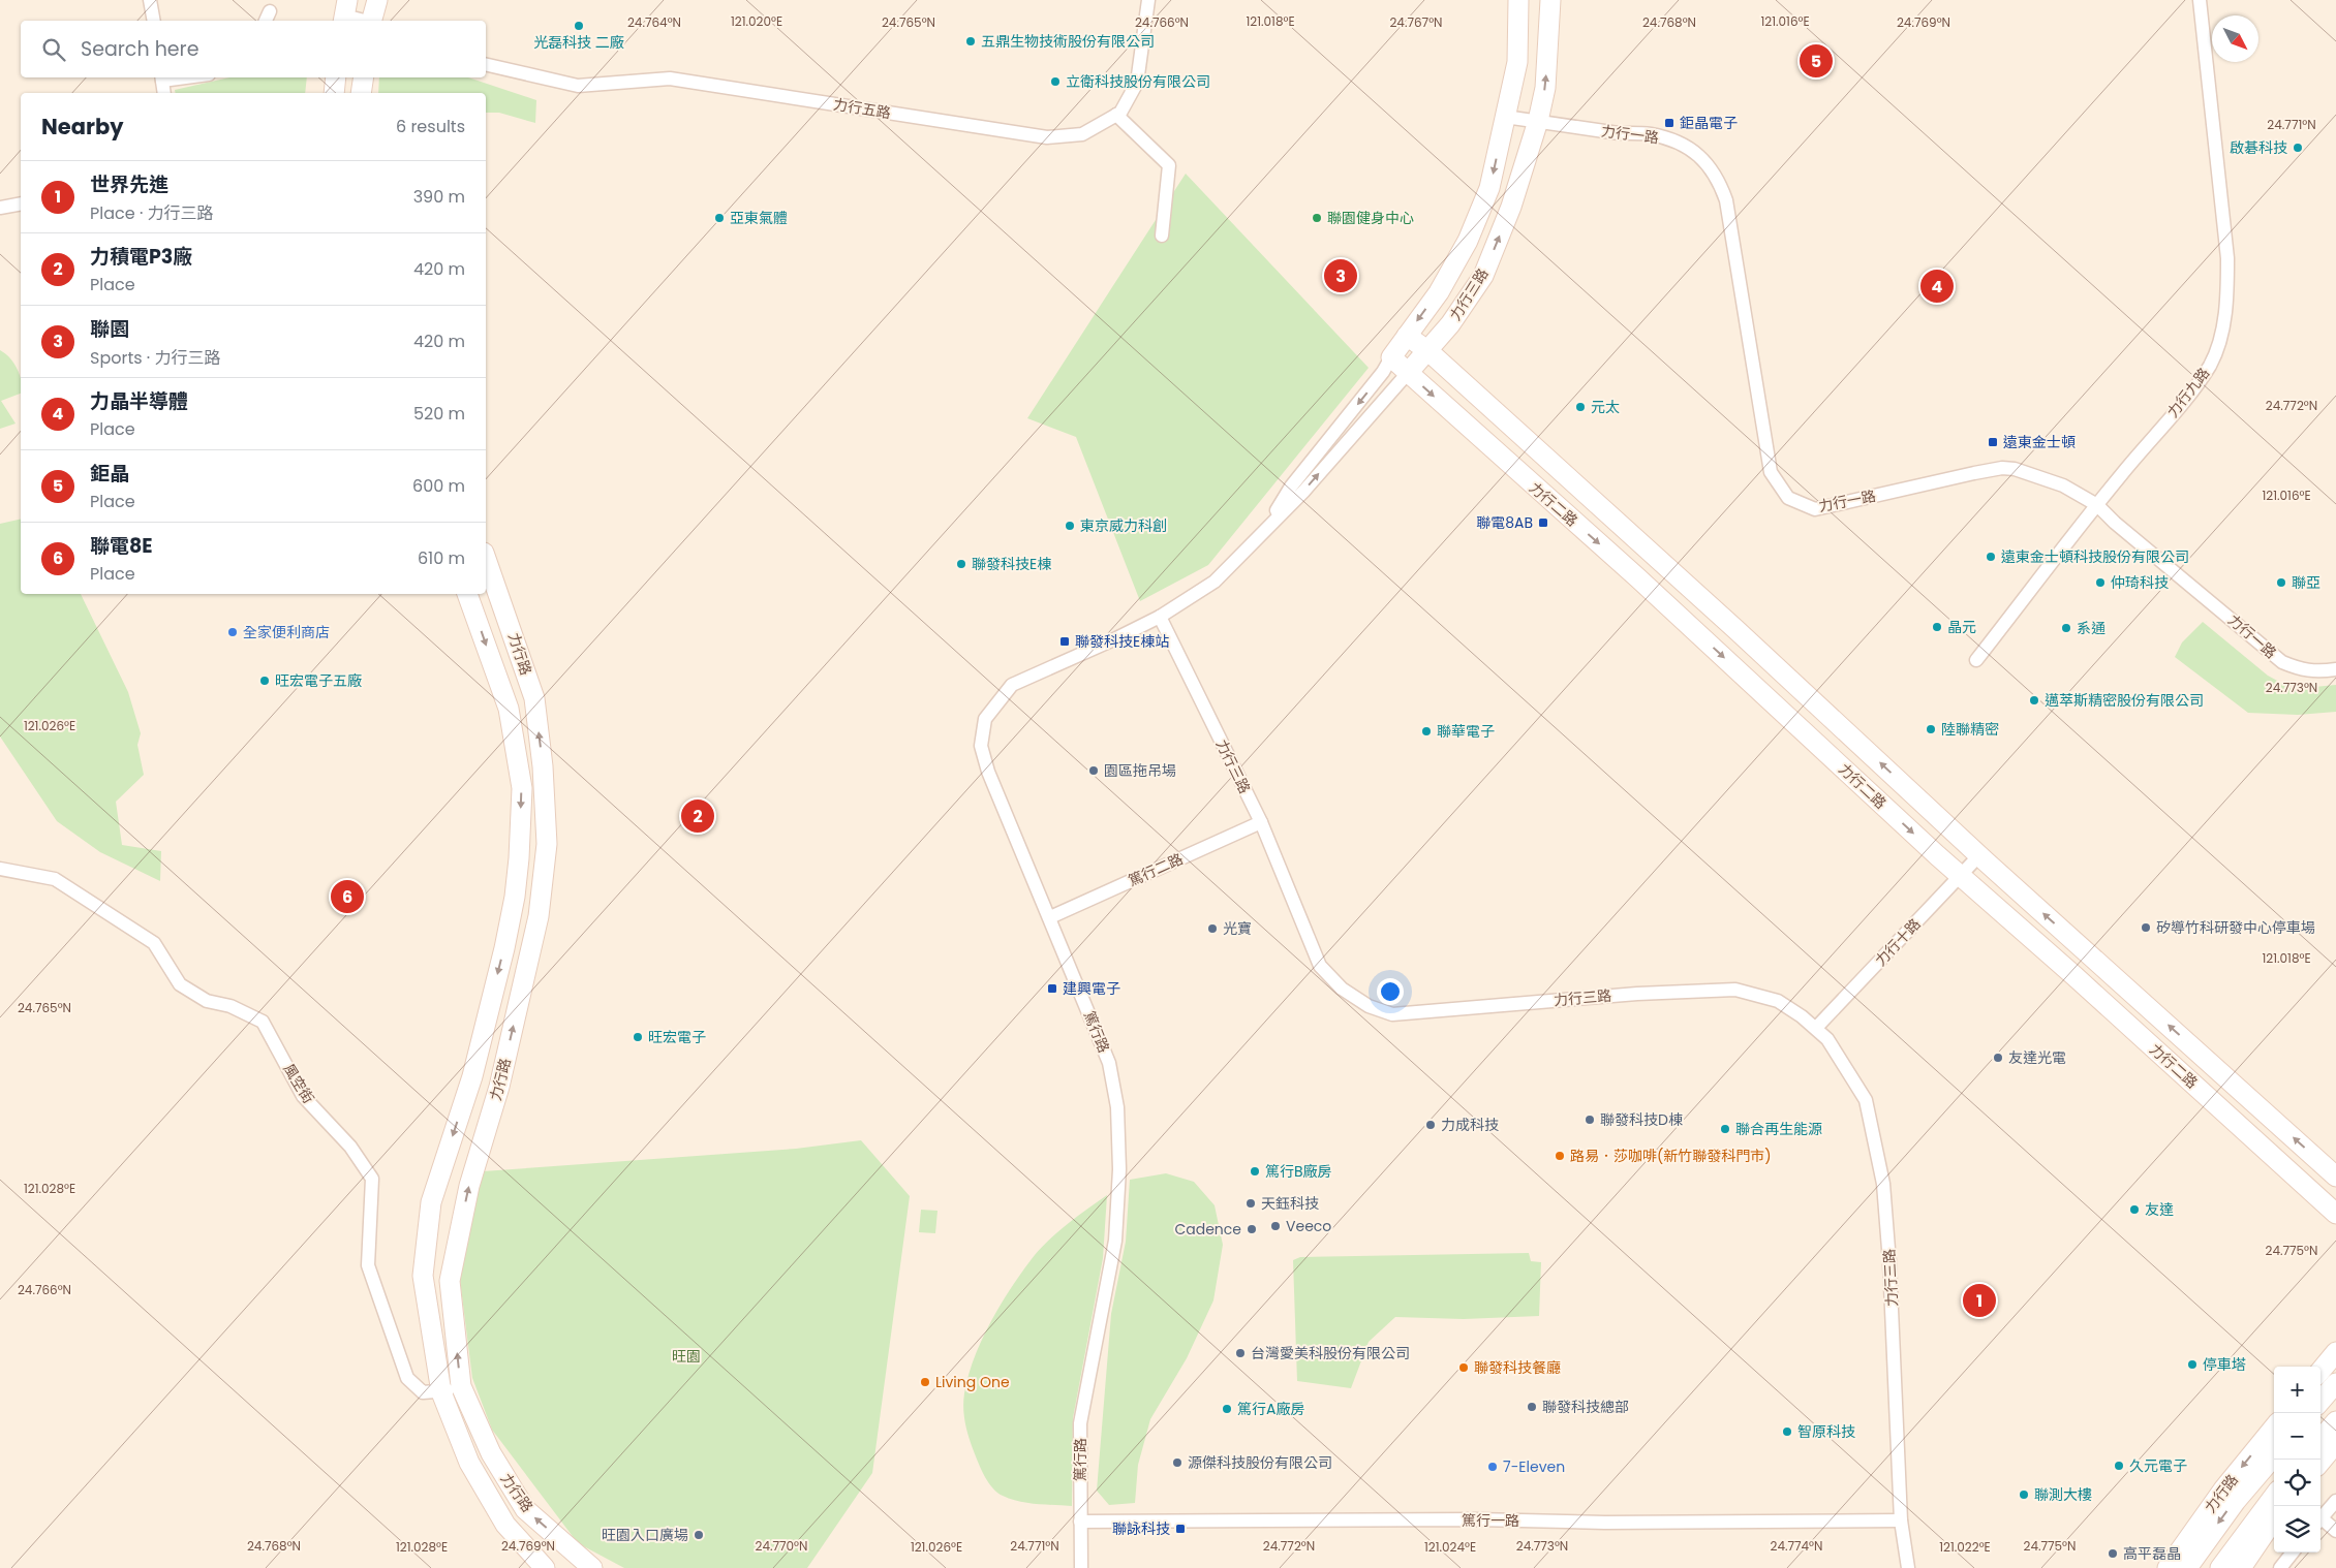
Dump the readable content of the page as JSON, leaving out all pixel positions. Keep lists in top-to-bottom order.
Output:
{
  "streets": {
    "street": [
      "力行五路",
      "力行一路",
      "力行三路",
      "力行九路",
      "力行二路",
      "力行路",
      "篤行二路",
      "力行十路",
      "篤行路",
      "風空街",
      "篤行一路"
    ]
  },
  "crossings": [
    ["力行一路", "力行三路"],
    ["力行一路", "力行九路"],
    ["力行三路", "力行二路"],
    ["力行三路", "篤行二路"],
    ["力行三路", "力行十路"],
    ["力行三路", "篤行路"],
    ["力行三路", "篤行一路"],
    ["力行二路", "力行十路"],
    ["力行路", "風空街"],
    ["篤行二路", "篤行路"],
    ["篤行路", "篤行一路"]
  ],
  "parks": ["旺園"],
  "places": {
    "other": [
      "光磊科技 二廠",
      "五鼎生物技術股份有限公司",
      "立衛科技股份有限公司",
      "啟碁科技",
      "亞東氣體",
      "聯園健身中心",
      "元太",
      "東京威力科創",
      "遠東金士頓科技股份有限公司",
      "聯發科技E棟",
      "仲琦科技",
      "聯亞",
      "晶元",
      "系通",
      "全家便利商店",
      "旺宏電子五廠",
      "邁萃斯精密股份有限公司",
      "陸聯精密",
      "聯華電子",
      "園區拖吊場",
      "矽導竹科研發中心停車場",
      "光寶",
      "旺宏電子",
      "友達光電",
      "聯發科技D棟",
      "力成科技",
      "聯合再生能源",
      "路易．莎咖啡(新竹聯發科門市)",
      "篤行B廠房",
      "天鈺科技",
      "友達",
      "Veeco",
      "Cadence",
      "台灣愛美科股份有限公司",
      "停車塔",
      "聯發科技餐廳",
      "Living One",
      "聯發科技總部",
      "篤行A廠房",
      "智原科技",
      "源傑科技股份有限公司",
      "久元電子",
      "7-Eleven",
      "聯測大樓",
      "旺園入口廣場",
      "高平磊晶"
    ],
    "transit": [
      "鉅晶電子",
      "遠東金士頓",
      "聯電8AB",
      "聯發科技E棟站",
      "建興電子",
      "聯詠科技"
    ]
  },
  "north": "bottom right",
  "page": {
    "search": "Search here",
    "pins": [
      "5",
      "3",
      "4",
      "2",
      "6",
      "1"
    ],
    "heading": ["Nearby", "6 results"],
    "list": [
      {
        "mark": "1",
        "name": "世界先進",
        "note": "Place · 力行三路",
        "value": "390 m"
      },
      {
        "mark": "2",
        "name": "力積電P3廠",
        "note": "Place",
        "value": "420 m"
      },
      {
        "mark": "3",
        "name": "聯園",
        "note": "Sports · 力行三路",
        "value": "420 m"
      },
      {
        "mark": "4",
        "name": "力晶半導體",
        "note": "Place",
        "value": "520 m"
      },
      {
        "mark": "5",
        "name": "鉅晶",
        "note": "Place",
        "value": "600 m"
      },
      {
        "mark": "6",
        "name": "聯電8E",
        "note": "Place",
        "value": "610 m"
      }
    ],
    "map_buttons": ["+", "−"]
  },
  "coordinates": [
    "121.020°E",
    "121.016°E",
    "121.018°E",
    "24.764°N",
    "24.765°N",
    "24.766°N",
    "24.767°N",
    "24.768°N",
    "24.769°N",
    "24.771°N",
    "24.772°N",
    "24.773°N",
    "121.026°E",
    "121.028°E",
    "24.775°N",
    "24.770°N",
    "24.774°N",
    "121.024°E",
    "121.022°E"
  ]
}
